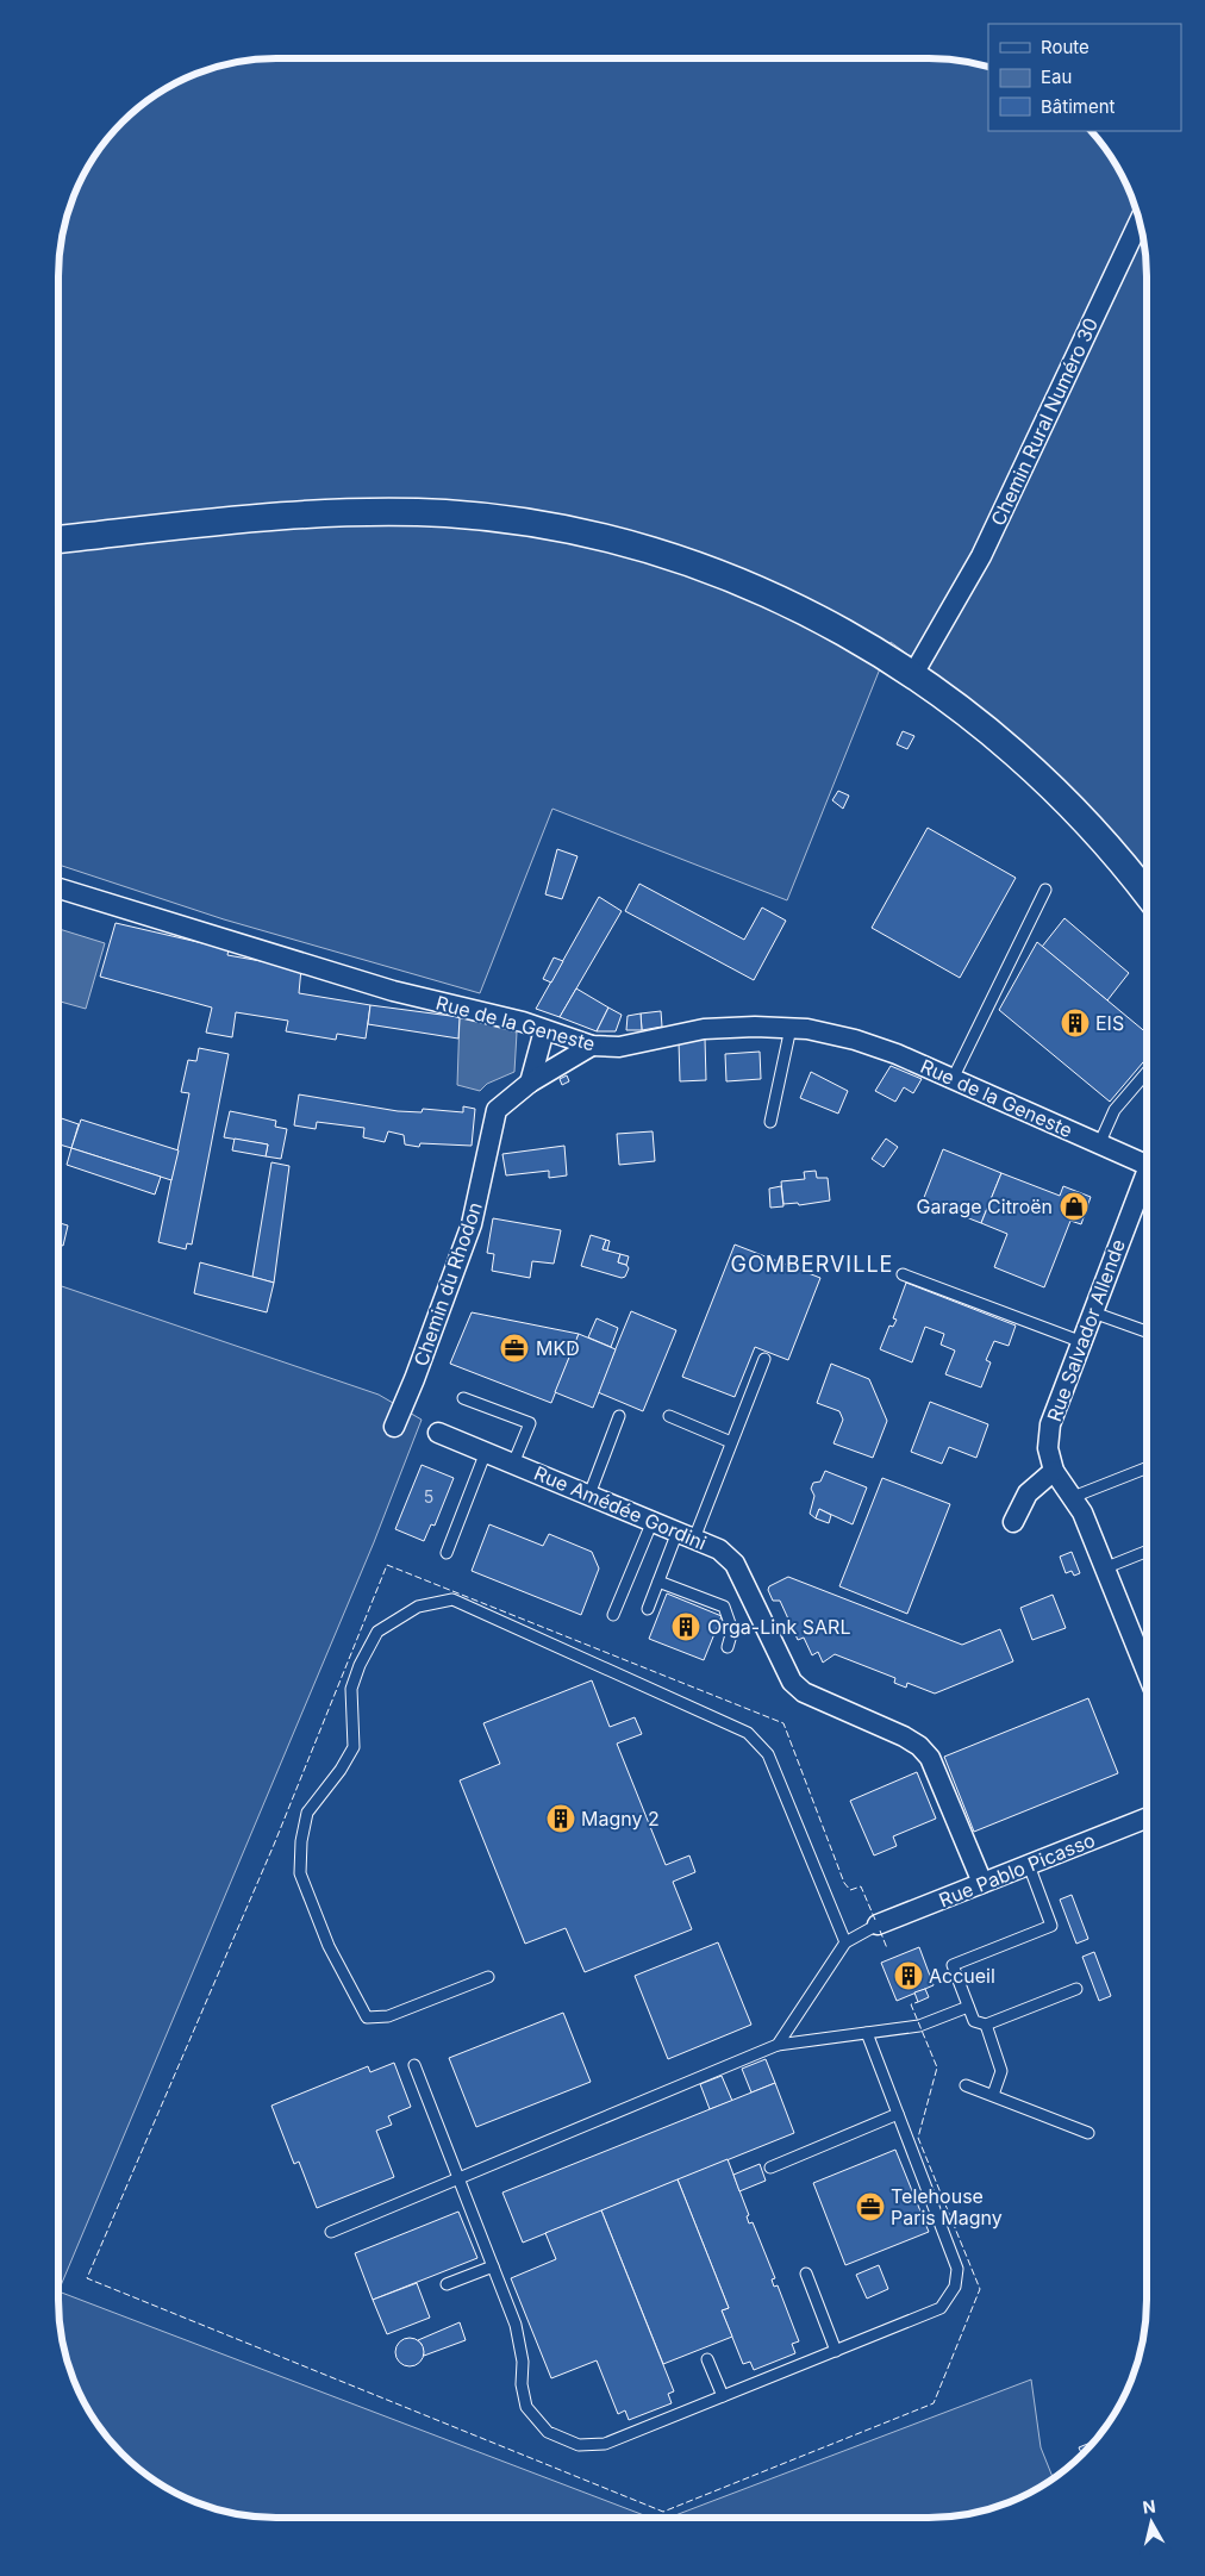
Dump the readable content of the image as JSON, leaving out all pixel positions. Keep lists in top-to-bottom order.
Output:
{
  "streets": {
    "street": [
      "Chemin Rural Numéro 30",
      "Rue de la Geneste",
      "Chemin du Rhodon",
      "Rue Salvador Allende",
      "Rue Amédée Gordini",
      "Rue Pablo Picasso"
    ]
  },
  "crossings": [
    ["Rue de la Geneste", "Chemin du Rhodon"],
    ["Rue Amédée Gordini", "Rue Pablo Picasso"]
  ],
  "districts": ["GOMBERVILLE"],
  "places": {
    "building": [
      "EIS",
      "Orga-Link SARL",
      "Magny 2",
      "Accueil"
    ],
    "shop": ["Garage Citroën"],
    "office": ["MKD", "Telehouse Paris Magny"]
  },
  "house_numbers": ["5"],
  "legend": ["Route", "Eau", "Bâtiment"],
  "north": "top"
}
